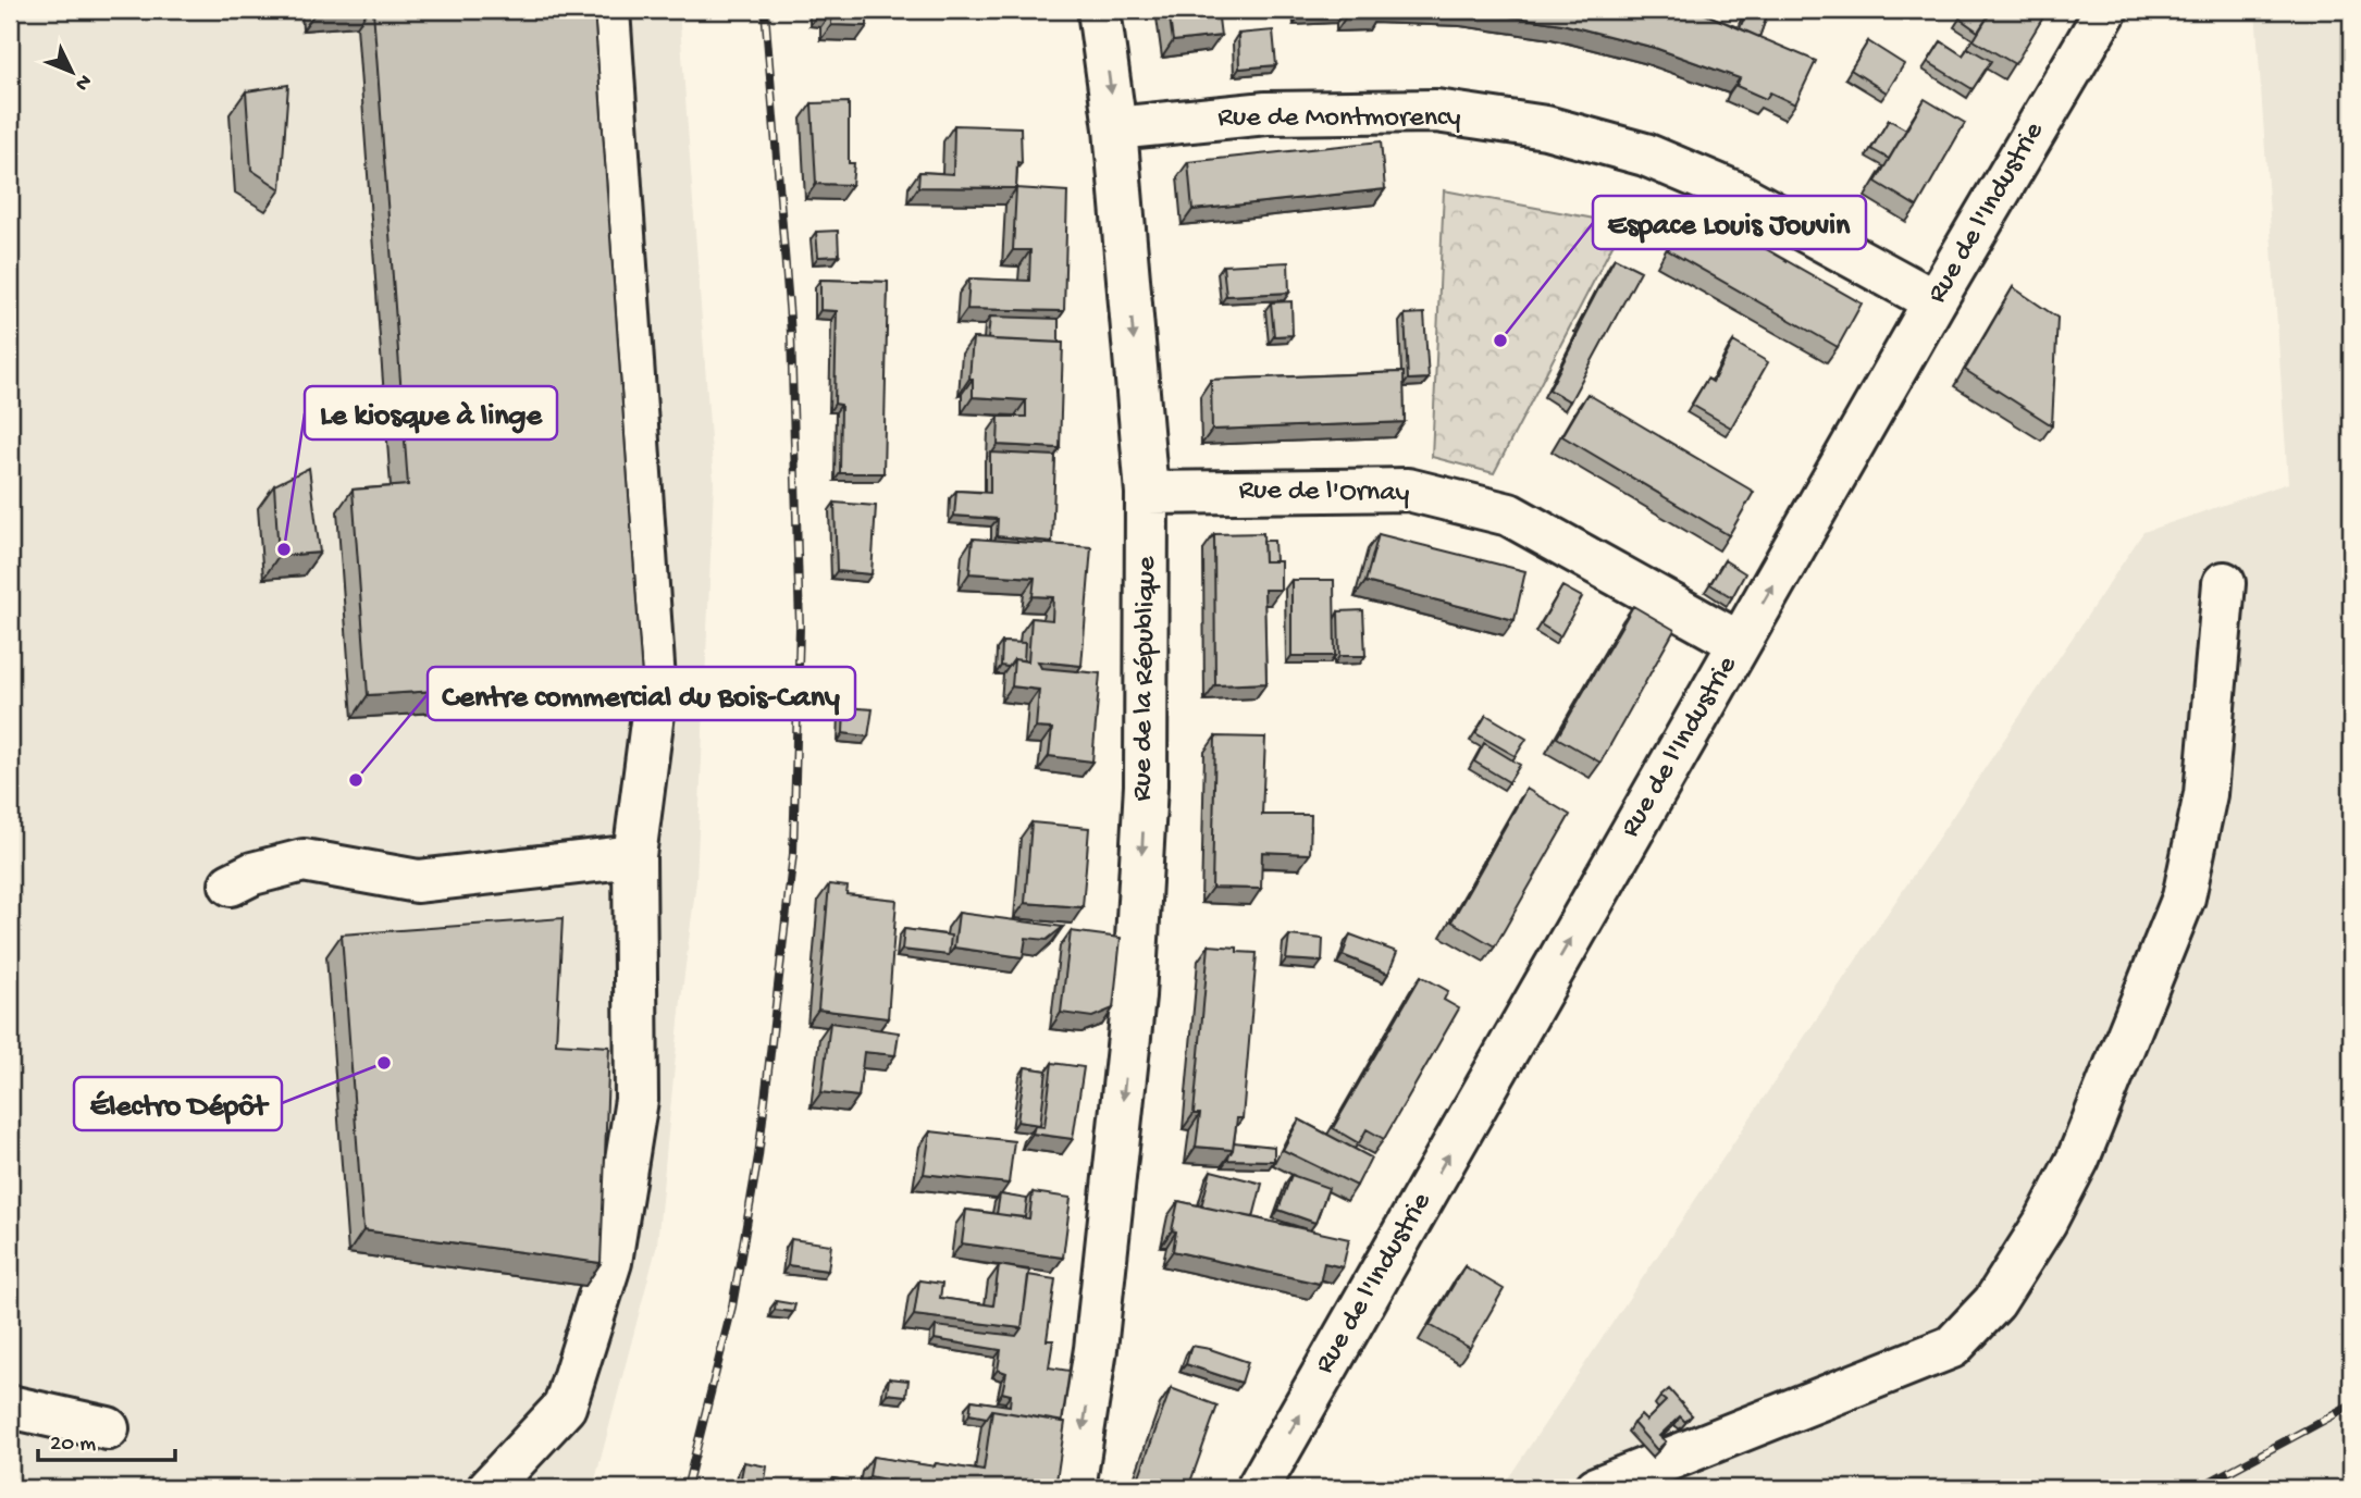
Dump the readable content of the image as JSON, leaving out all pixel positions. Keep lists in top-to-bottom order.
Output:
{
  "streets": {
    "street": [
      "Rue de Montmorency",
      "Rue de l'Industrie",
      "Rue de l'Ornay",
      "Rue de la République"
    ]
  },
  "crossings": [
    ["Rue de Montmorency", "Rue de l'Industrie"],
    ["Rue de Montmorency", "Rue de la République"],
    ["Rue de l'Industrie", "Rue de l'Ornay"],
    ["Rue de l'Ornay", "Rue de la République"]
  ],
  "one_way": ["Rue de l'Industrie", "Rue de la République"],
  "places": [
    "Espace Louis Jouvin",
    "Le kiosque à linge",
    "Centre commercial du Bois-Cany",
    "Électro Dépôt"
  ],
  "scale_bar": "20 m",
  "north": "bottom right"
}
